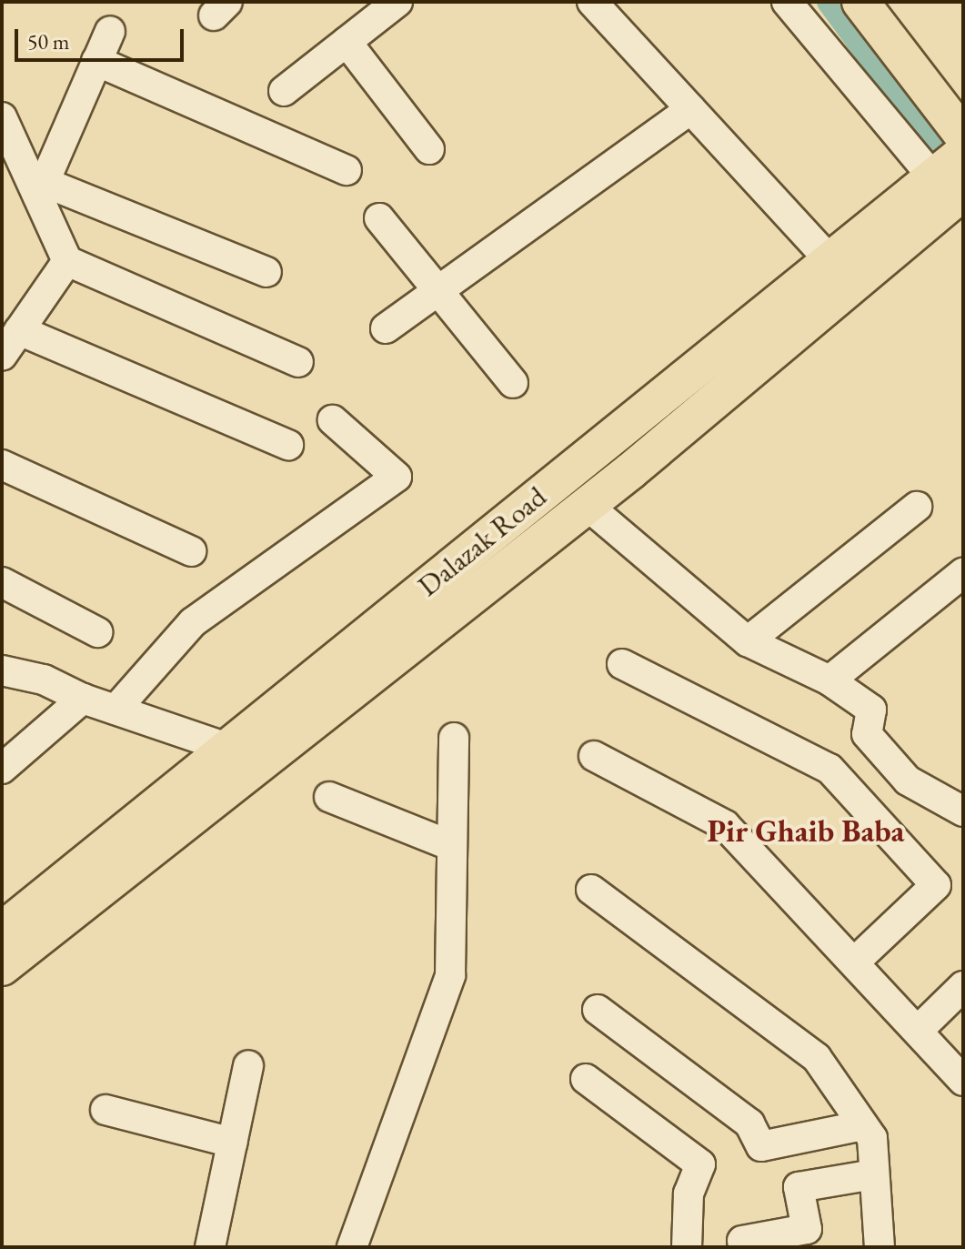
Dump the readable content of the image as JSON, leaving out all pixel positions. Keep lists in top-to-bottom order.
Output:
{
  "streets": {
    "main road": ["Dalazak Road"]
  },
  "districts": ["Pir Ghaib Baba"],
  "scale_bar": "50 m"
}
